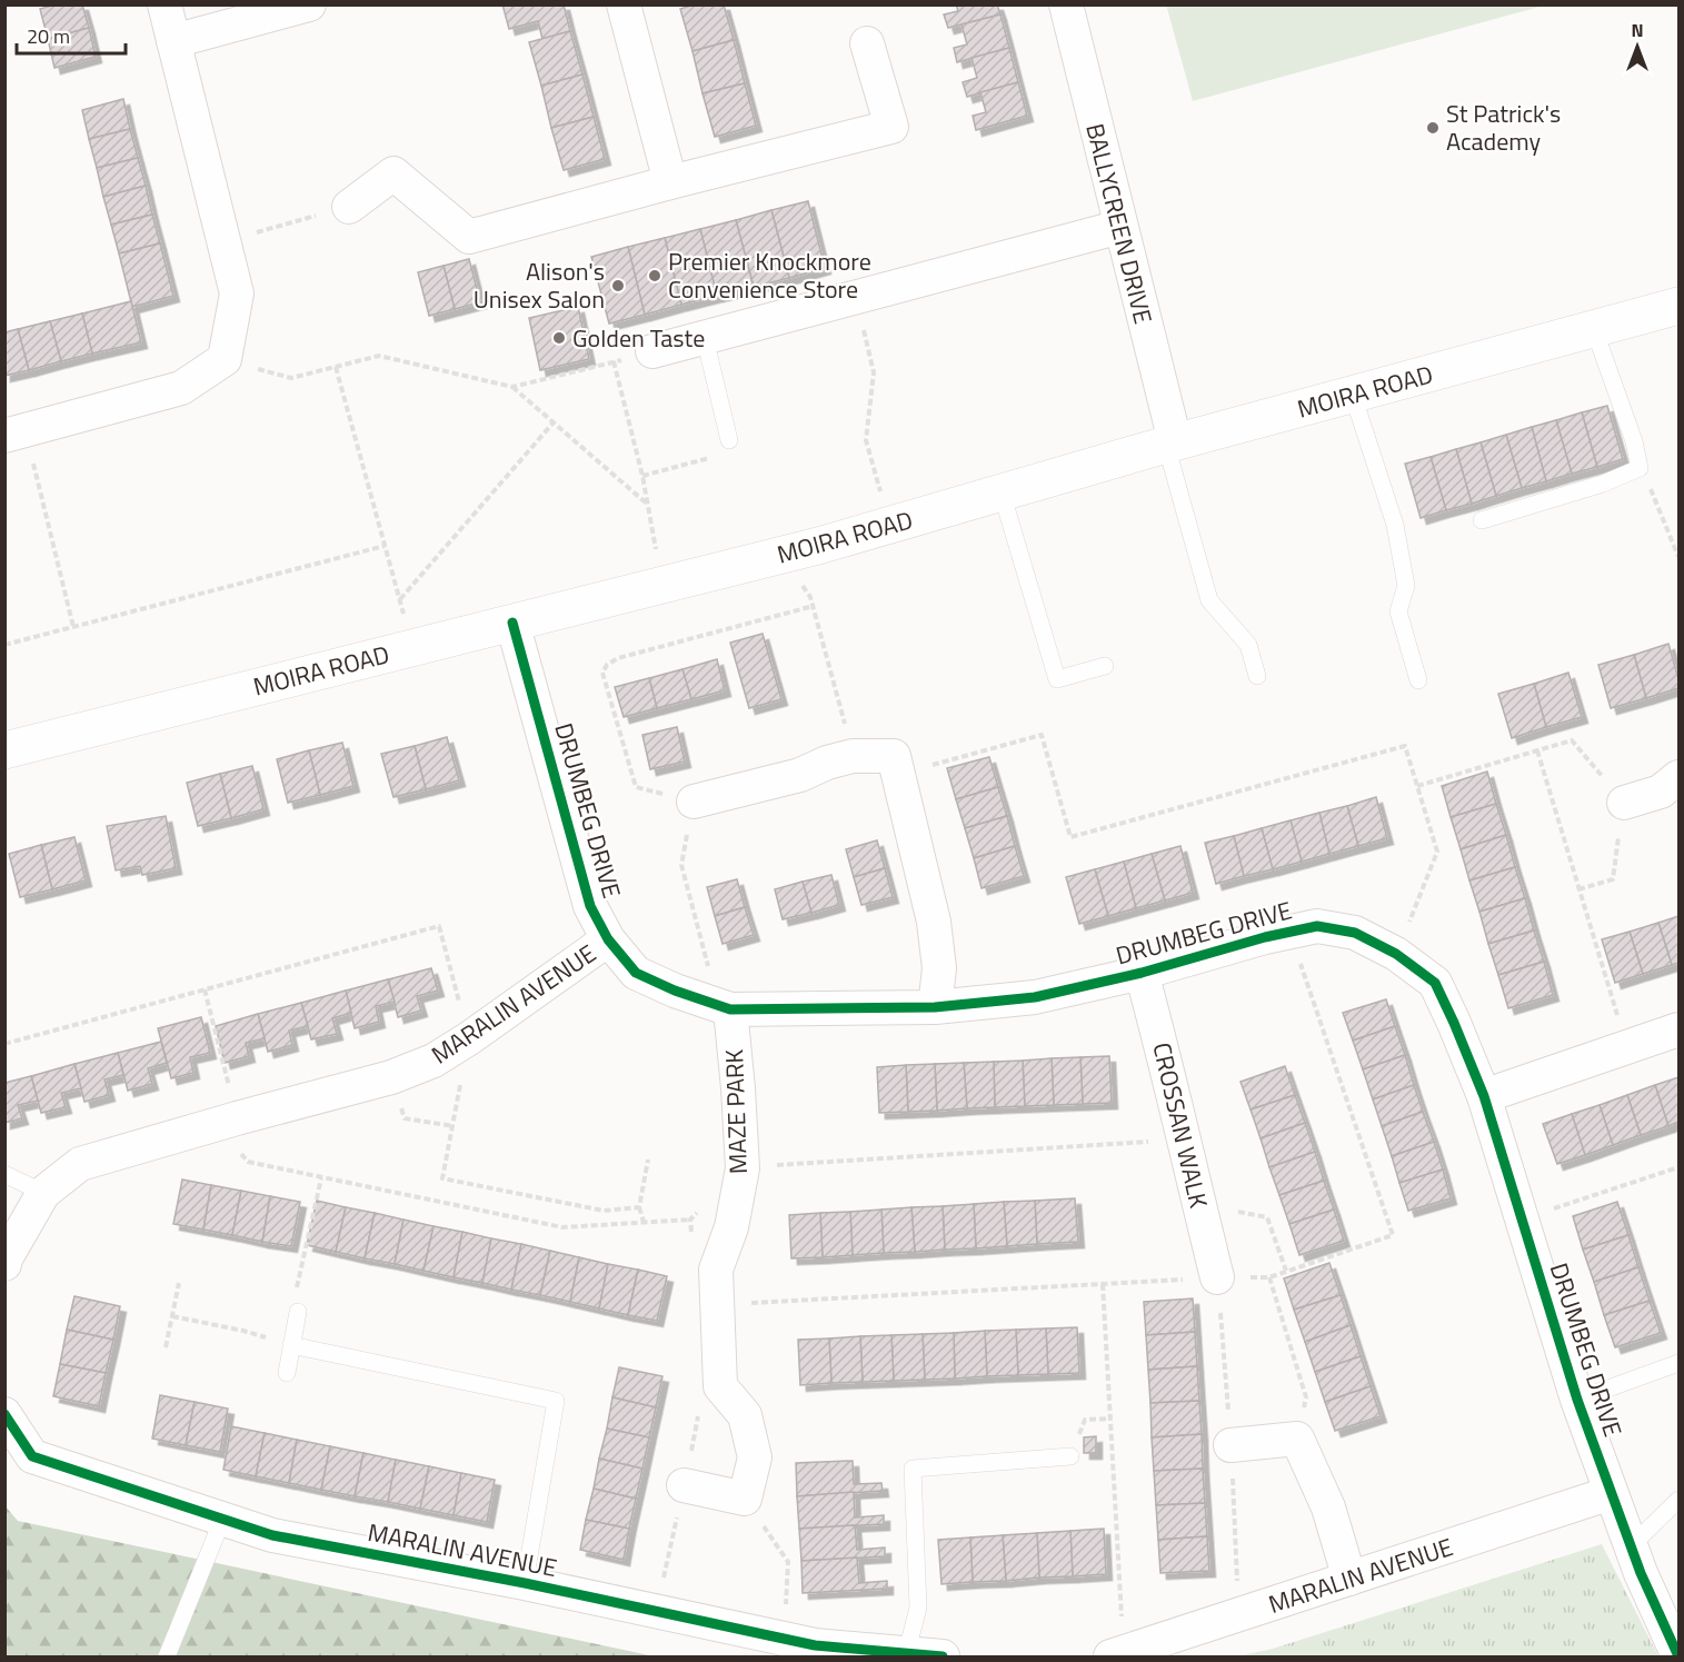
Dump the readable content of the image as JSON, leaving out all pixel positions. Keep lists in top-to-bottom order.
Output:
{
  "streets": {
    "highway": ["MOIRA ROAD"],
    "street": [
      "BALLYCREEN DRIVE",
      "DRUMBEG DRIVE",
      "MARALIN AVENUE",
      "MAZE PARK",
      "CROSSAN WALK"
    ]
  },
  "crossings": [
    ["BALLYCREEN DRIVE", "MOIRA ROAD"],
    ["MOIRA ROAD", "DRUMBEG DRIVE"],
    ["DRUMBEG DRIVE", "MARALIN AVENUE"],
    ["DRUMBEG DRIVE", "MAZE PARK"],
    ["DRUMBEG DRIVE", "CROSSAN WALK"]
  ],
  "places": [
    "St Patrick's Academy",
    "Premier Knockmore Convenience Store",
    "Alison's Unisex Salon",
    "Golden Taste"
  ],
  "scale_bar": "20 m",
  "north": "top"
}
